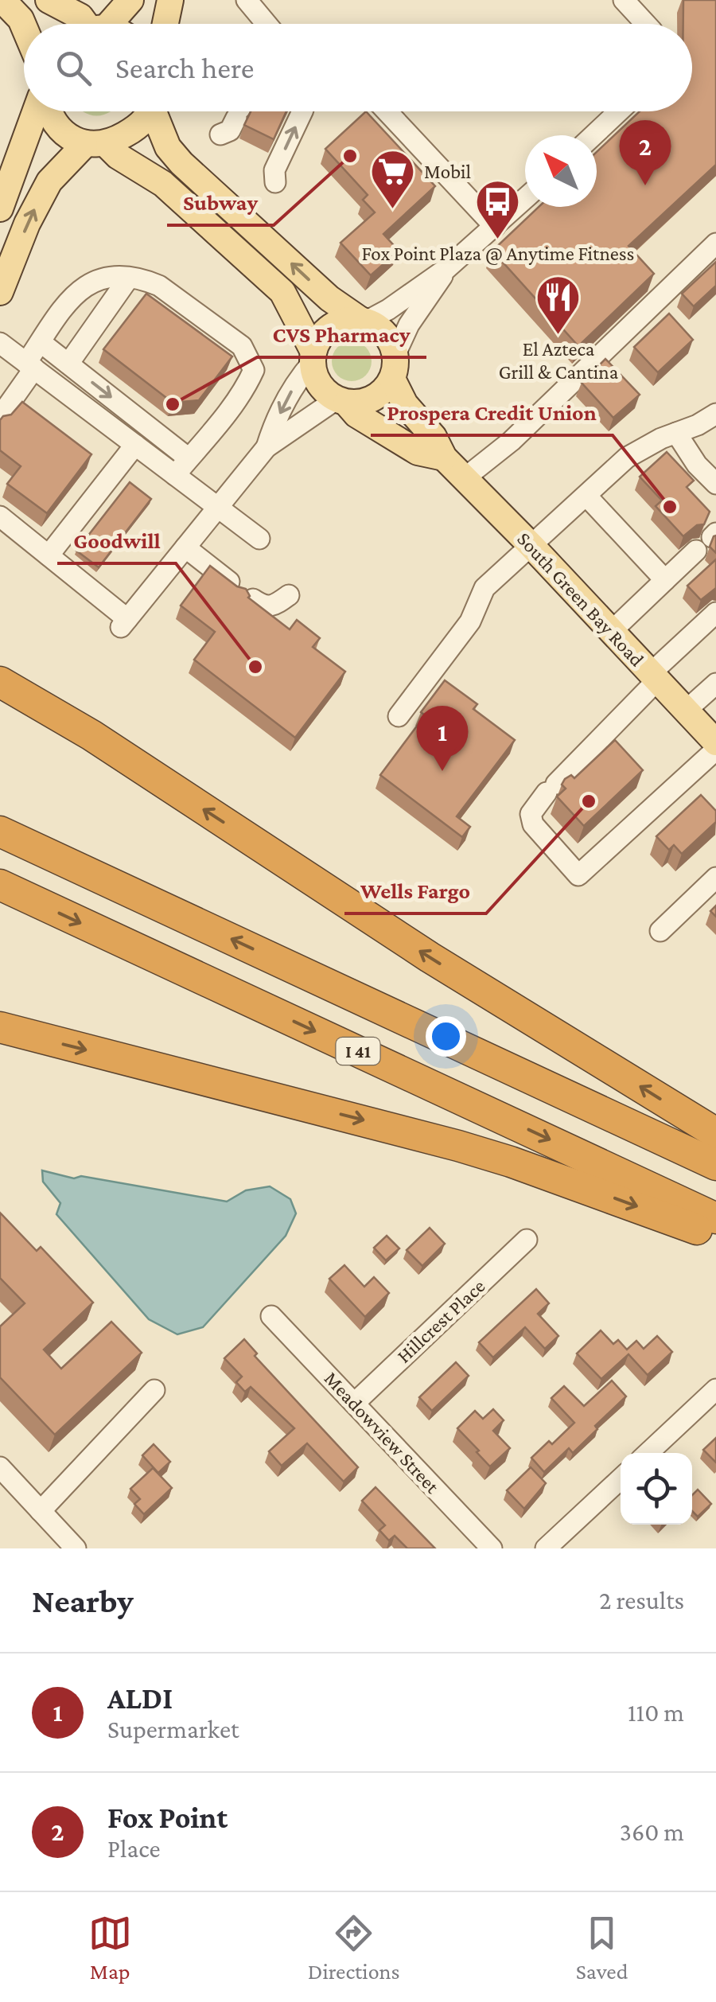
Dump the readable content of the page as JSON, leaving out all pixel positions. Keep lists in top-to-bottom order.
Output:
{
  "streets": {
    "highway": ["I 41"],
    "main road": ["South Green Bay Road"],
    "street": ["Hillcrest Place", "Meadowview Street"]
  },
  "crossings": [
    ["Hillcrest Place", "Meadowview Street"]
  ],
  "places": {
    "other": [
      "Subway",
      "CVS Pharmacy",
      "Prospera Credit Union",
      "Goodwill",
      "Wells Fargo"
    ],
    "supermarket": ["Mobil"],
    "bus stop": ["Fox Point Plaza @ Anytime Fitness"],
    "restaurant": ["El Azteca Grill & Cantina"]
  },
  "north": "top left",
  "page": {
    "search": "Search here",
    "pins": ["2", "1"],
    "heading": ["Nearby", "2 results"],
    "list": [
      {
        "mark": "1",
        "name": "ALDI",
        "note": "Supermarket",
        "value": "110 m"
      },
      {
        "mark": "2",
        "name": "Fox Point",
        "note": "Place",
        "value": "360 m"
      }
    ],
    "nav": ["Map", "Directions", "Saved"]
  }
}
